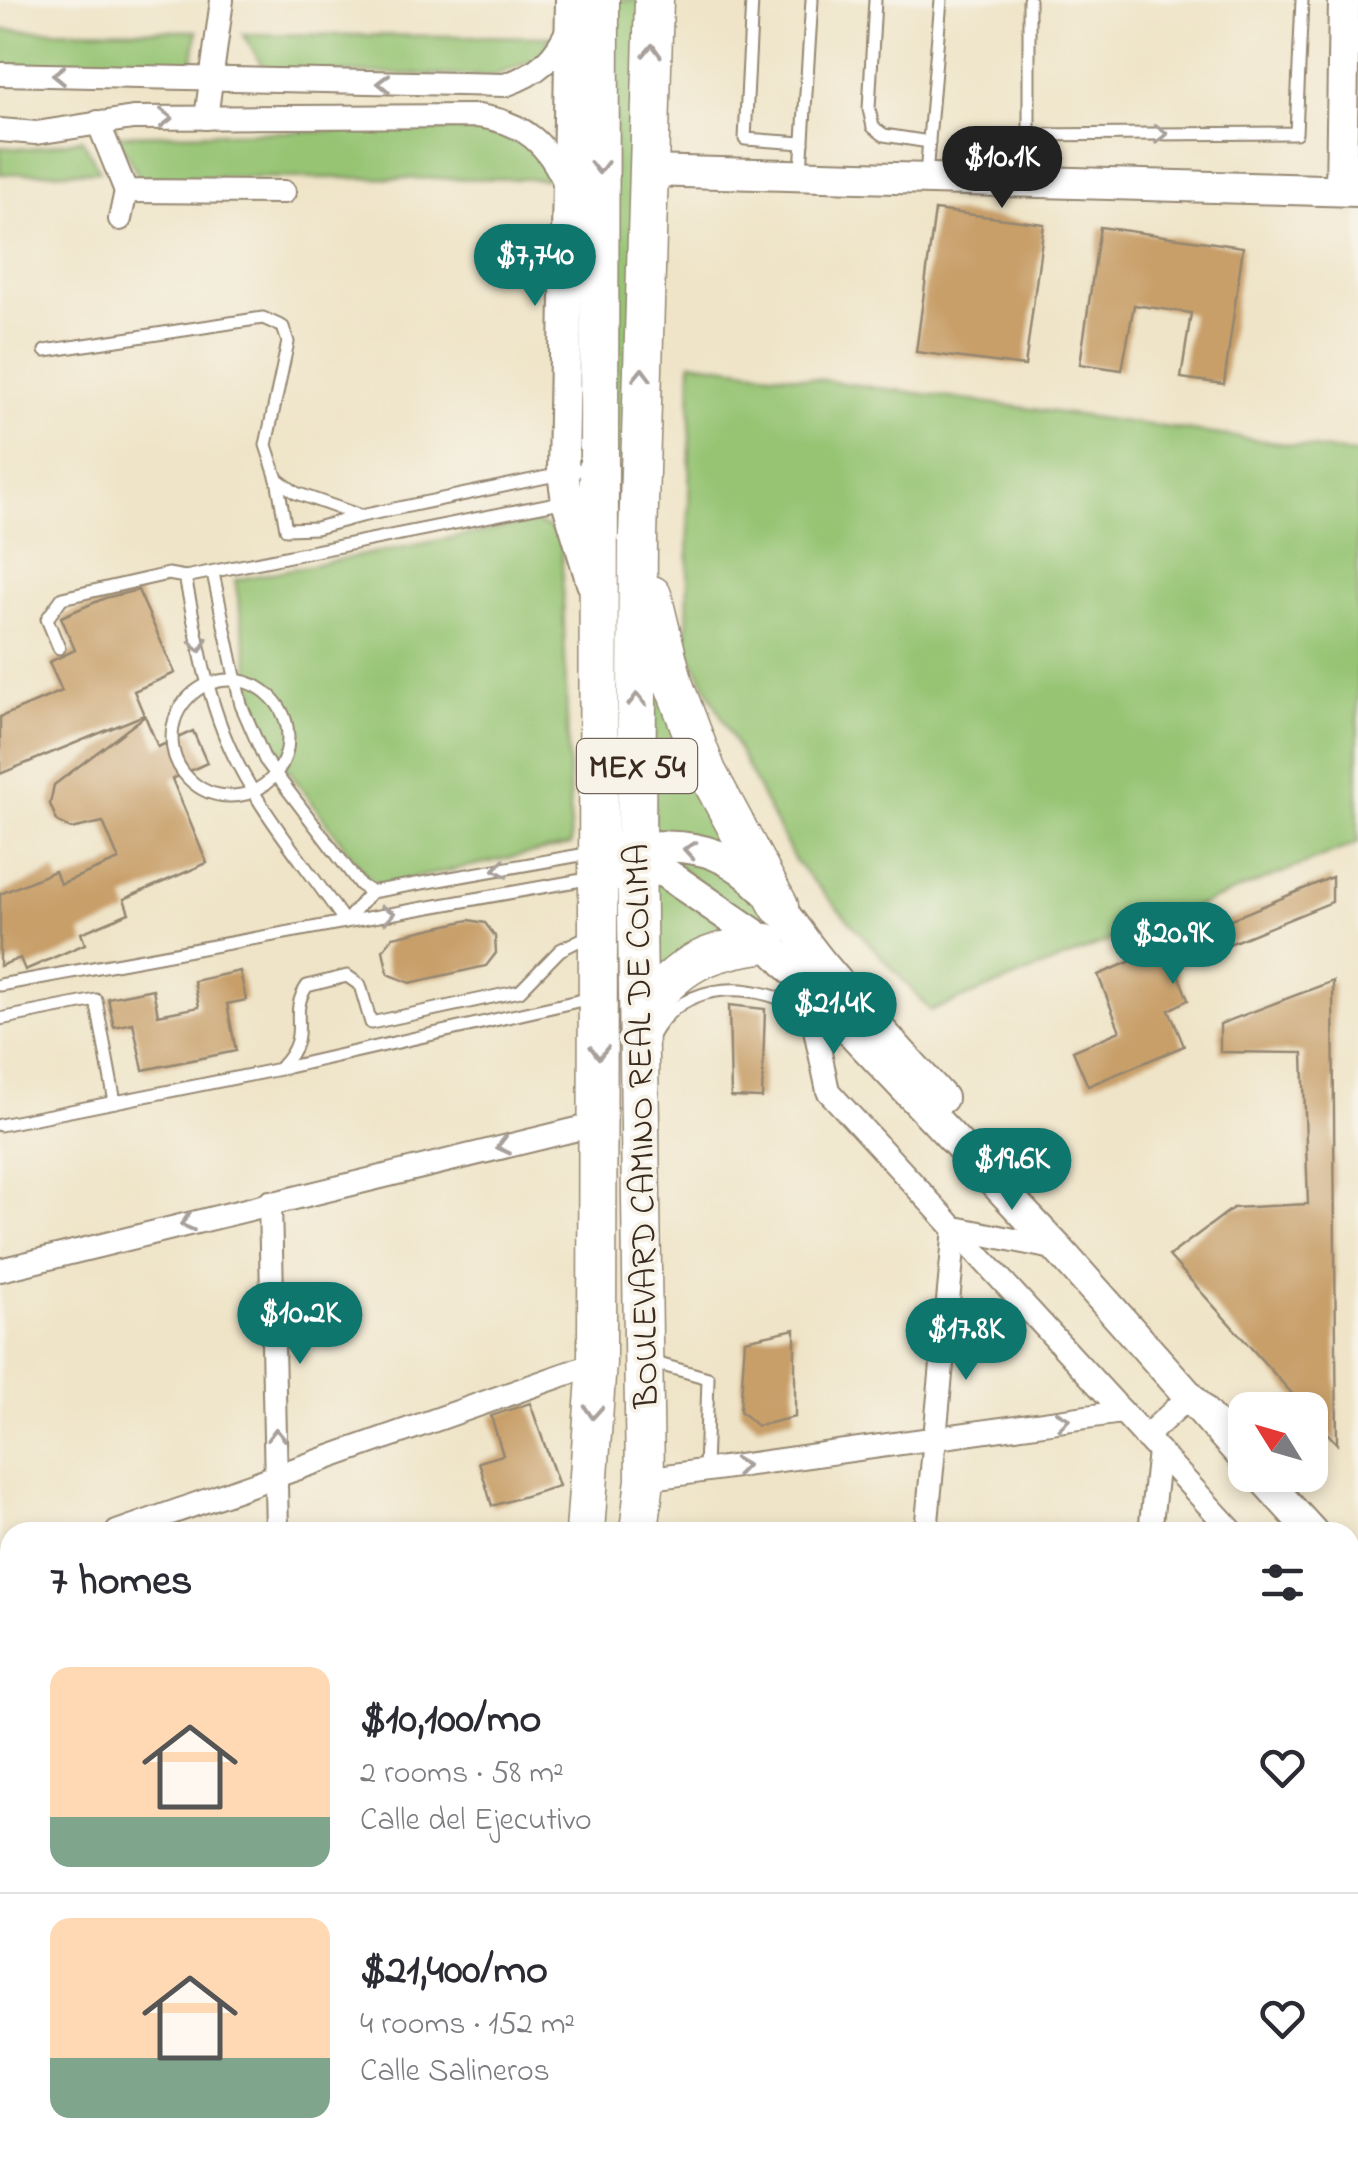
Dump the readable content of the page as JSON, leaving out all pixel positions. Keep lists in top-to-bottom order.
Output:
{
  "streets": {
    "main road": ["MEX 54", "BOULEVARD CAMINO REAL DE COLIMA"]
  },
  "north": "top left",
  "page": {
    "price": [
      "$10.1K",
      "$7,740",
      "$20.9K",
      "$21.4K",
      "$19.6K",
      "$10.2K",
      "$17.8K"
    ],
    "heading": "7 homes",
    "list": [
      {
        "name": "$10,100/mo",
        "note": "2 rooms · 58 m² · Calle del Ejecutivo"
      },
      {
        "name": "$21,400/mo",
        "note": "4 rooms · 152 m² · Calle Salineros"
      }
    ]
  }
}
